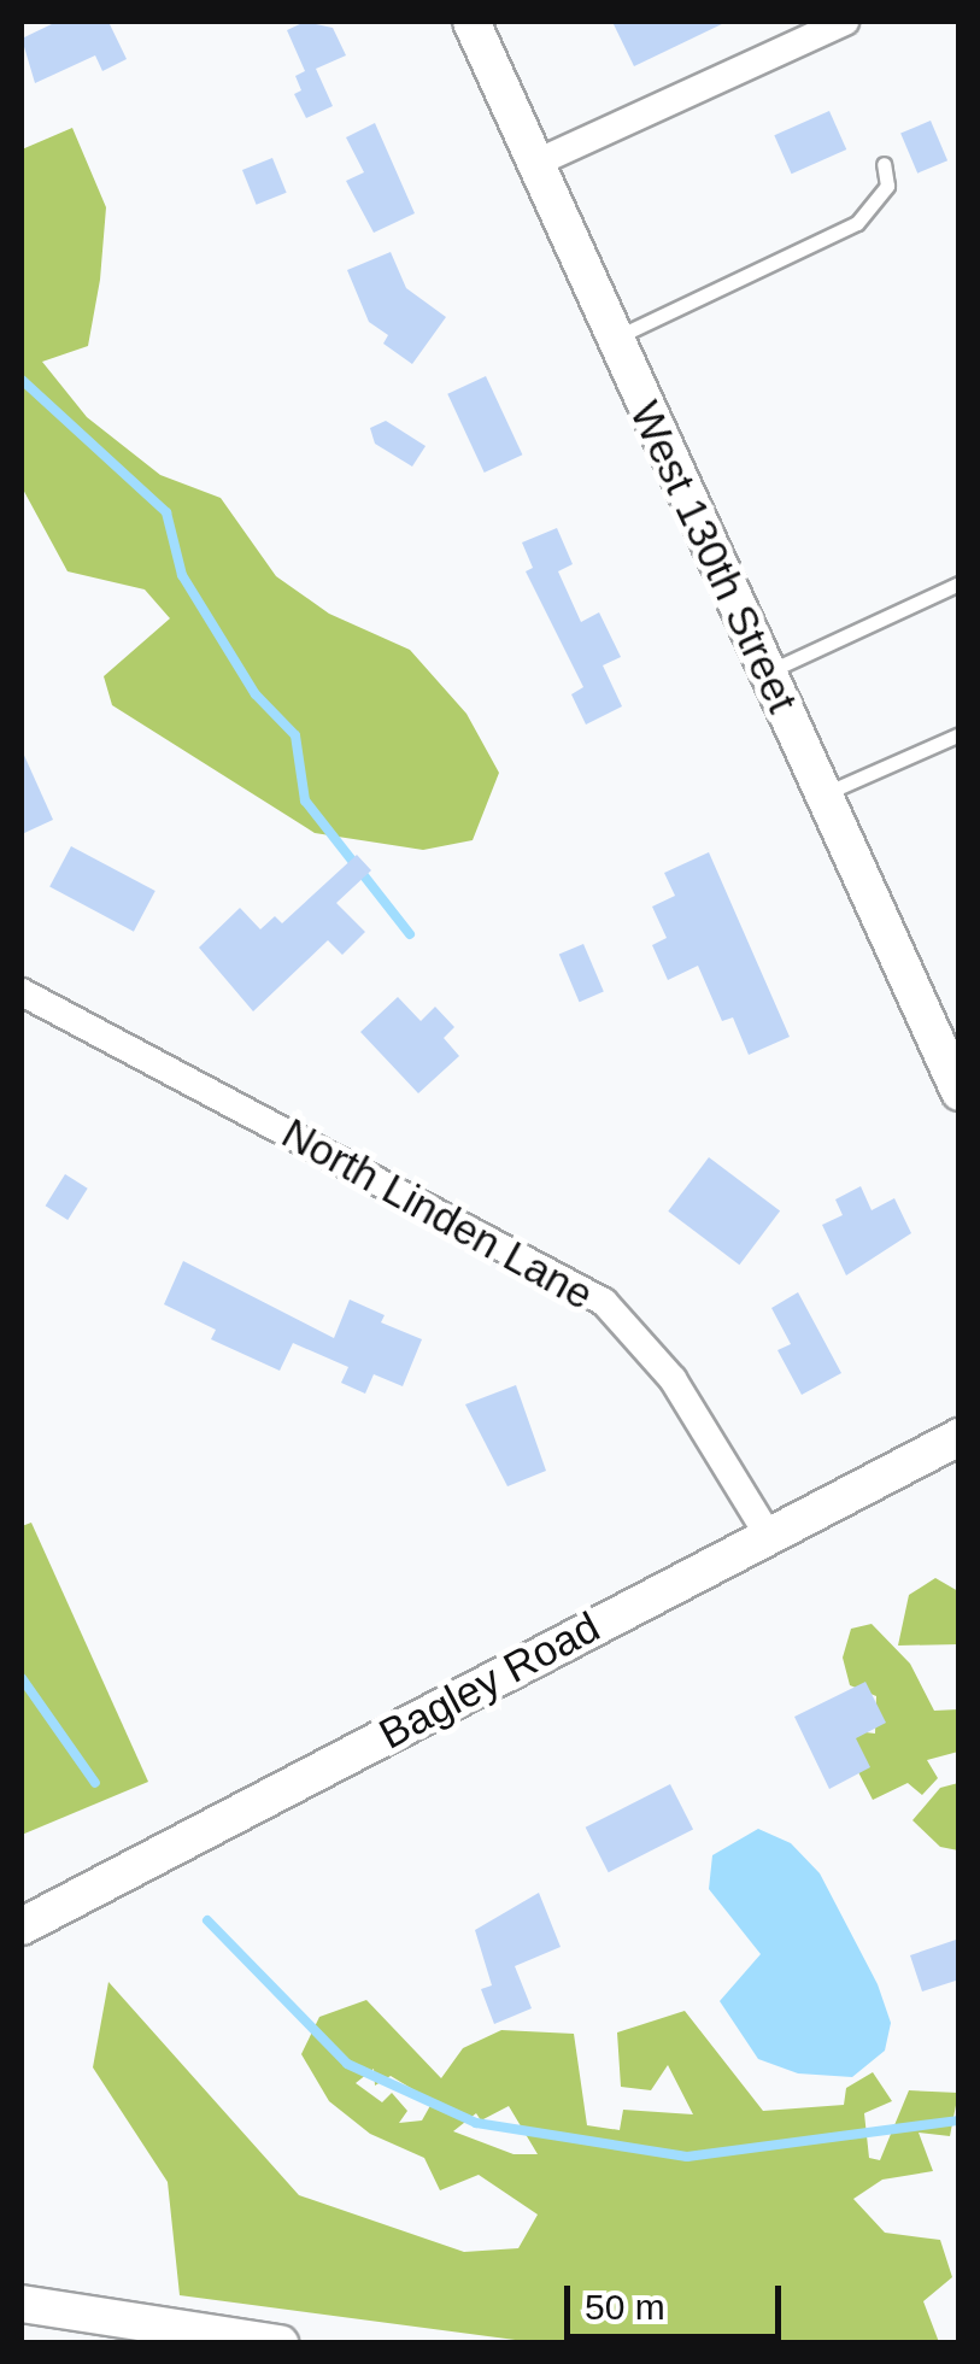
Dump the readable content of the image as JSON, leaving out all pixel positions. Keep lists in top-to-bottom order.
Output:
{
  "streets": {
    "main road": ["West 130th Street", "Bagley Road"],
    "street": ["North Linden Lane"]
  },
  "crossings": [
    ["North Linden Lane", "Bagley Road"]
  ],
  "scale_bar": "50 m"
}
